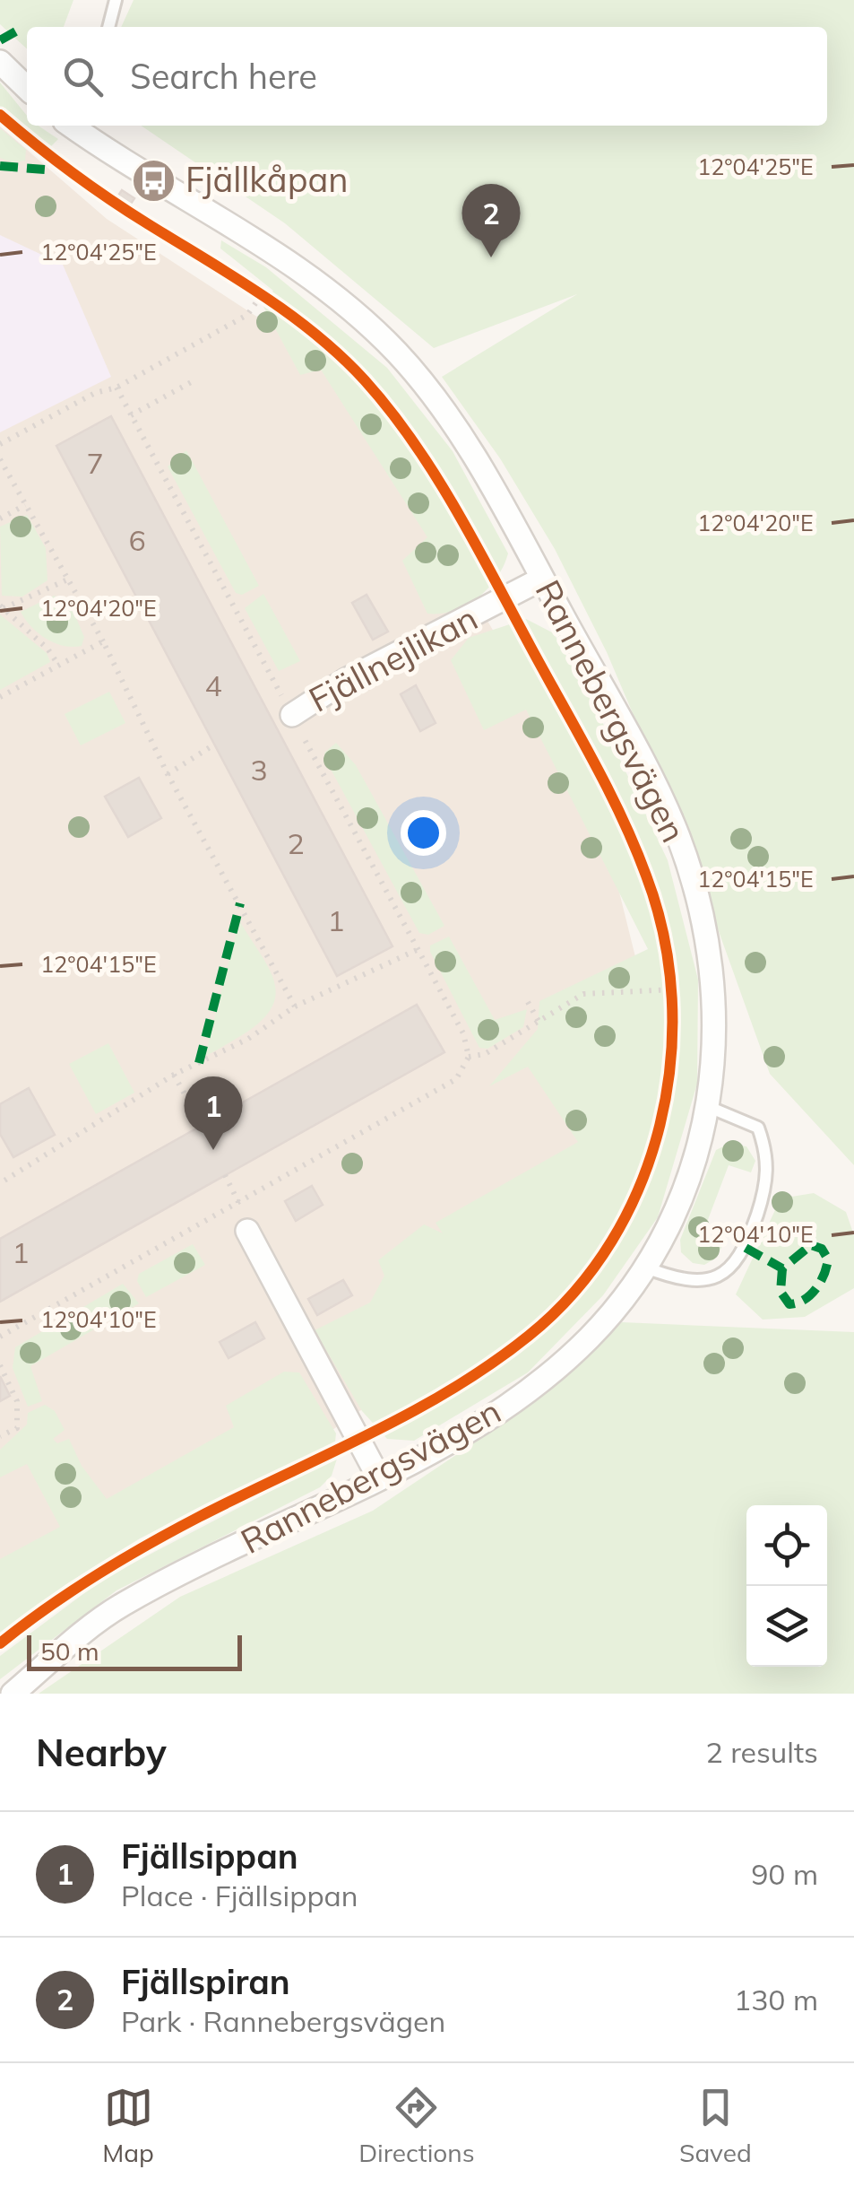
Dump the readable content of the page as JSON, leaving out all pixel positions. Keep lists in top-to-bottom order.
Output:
{
  "streets": {
    "street": ["Fjällnejlikan", "Rannebergsvägen"]
  },
  "crossings": [
    ["Fjällnejlikan", "Rannebergsvägen"]
  ],
  "places": {
    "bus stop": ["Fjällkåpan"]
  },
  "house_numbers": [
    "7",
    "6",
    "4",
    "3",
    "2",
    "1",
    "1"
  ],
  "scale_bar": "50 m",
  "page": {
    "search": "Search here",
    "pins": ["2", "1"],
    "scale": "50 m",
    "heading": ["Nearby", "2 results"],
    "list": [
      {
        "mark": "1",
        "name": "Fjällsippan",
        "note": "Place · Fjällsippan",
        "value": "90 m"
      },
      {
        "mark": "2",
        "name": "Fjällspiran",
        "note": "Park · Rannebergsvägen",
        "value": "130 m"
      }
    ],
    "nav": ["Map", "Directions", "Saved"]
  },
  "coordinates": [
    "12°04'25\"E",
    "12°04'20\"E",
    "12°04'15\"E",
    "12°04'10\"E"
  ]
}
